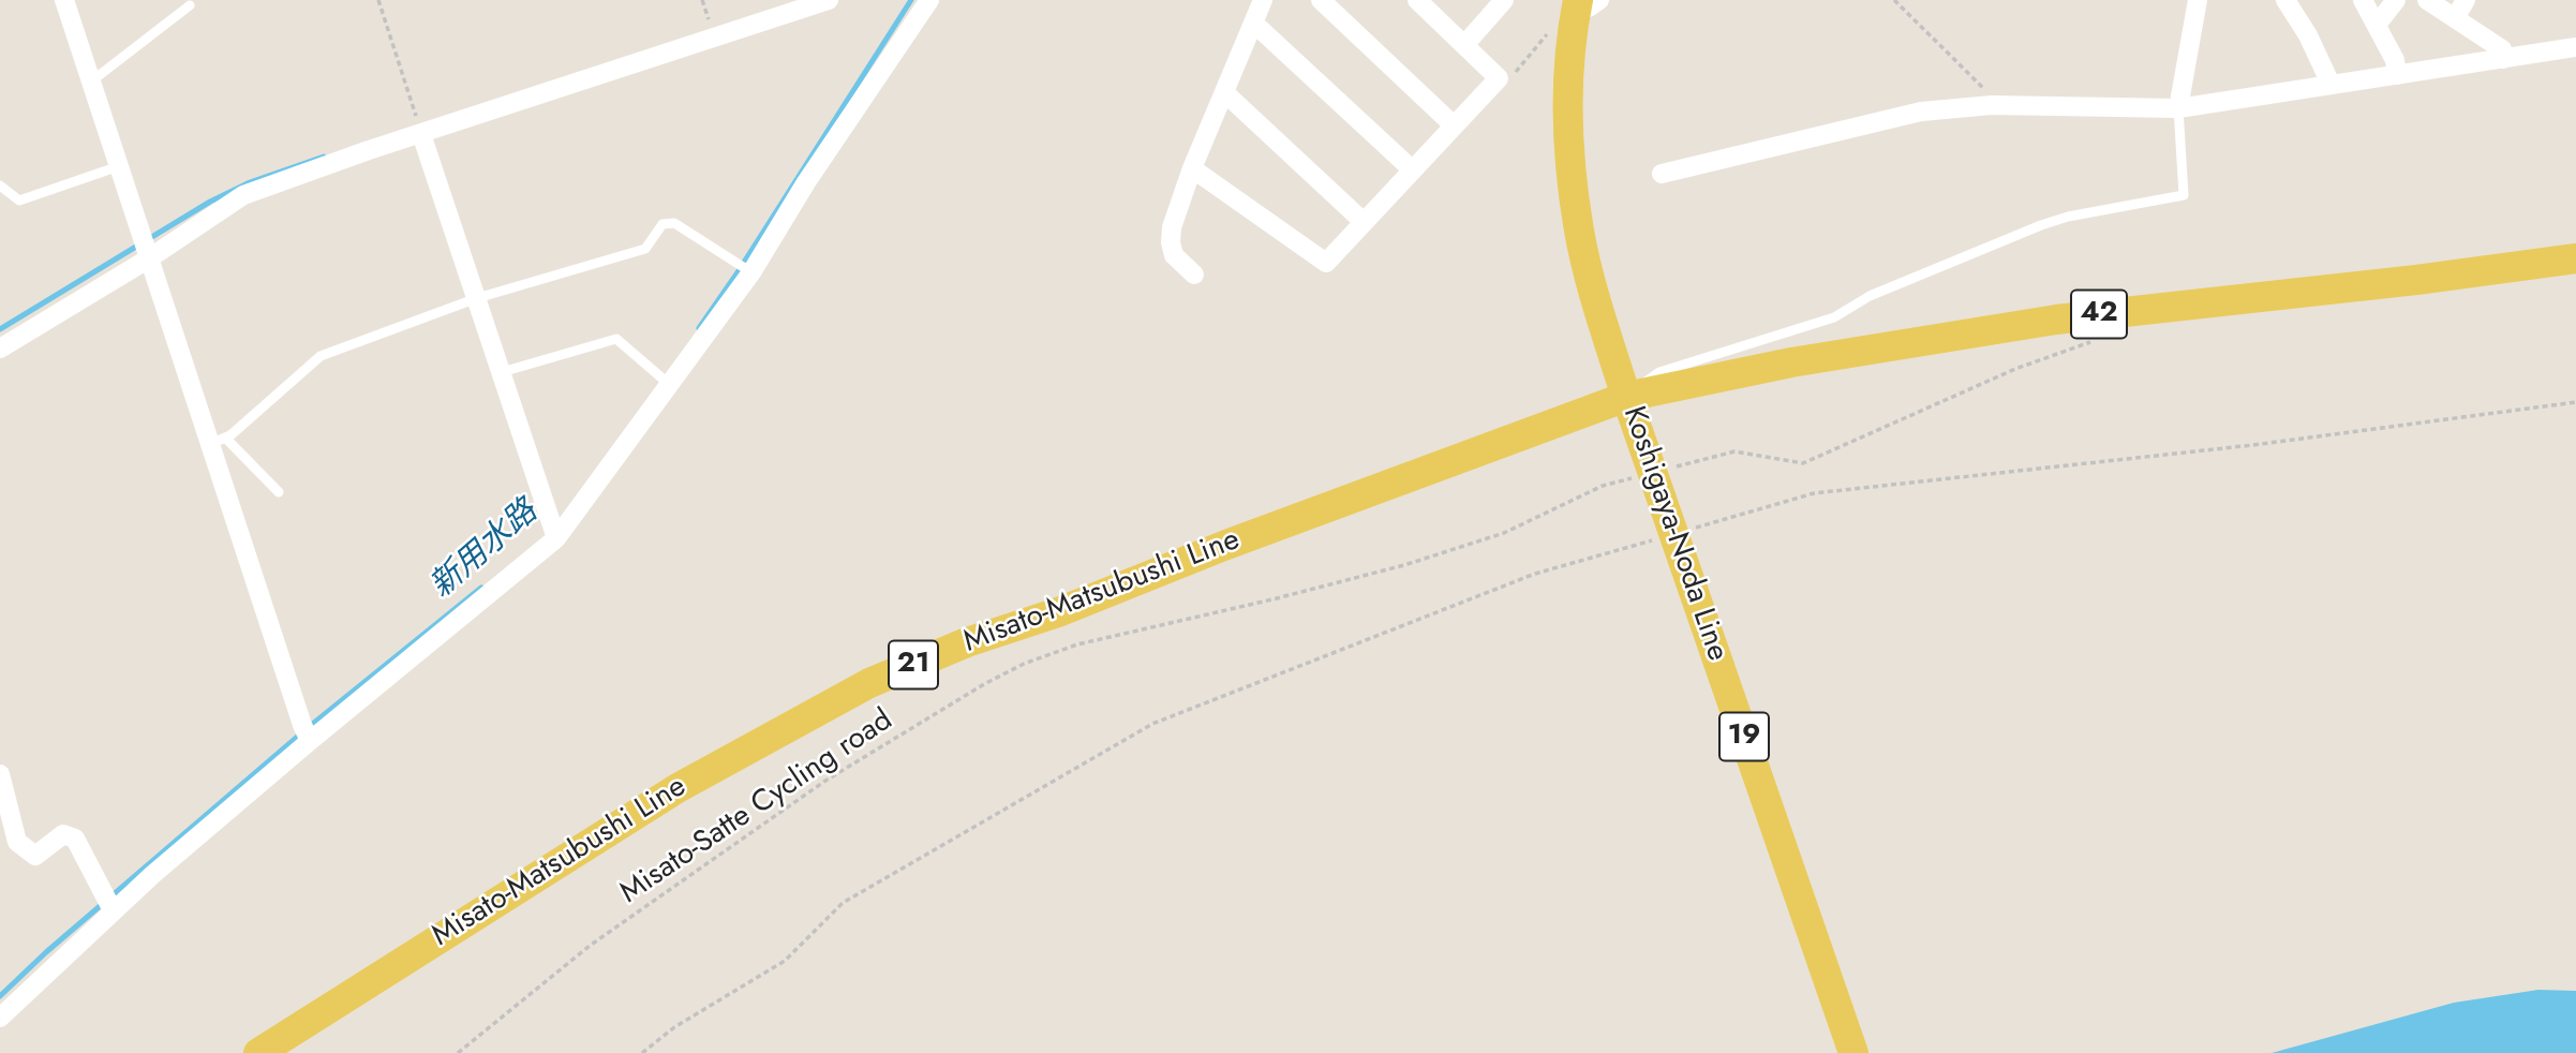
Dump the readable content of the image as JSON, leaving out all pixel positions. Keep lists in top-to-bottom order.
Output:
{
  "streets": {
    "main road": [
      "42",
      "Koshigaya-Noda Line",
      "Misato-Matsubushi Line",
      "21",
      "19"
    ],
    "path": ["Misato-Satte Cycling road"]
  },
  "crossings": [
    ["42", "Koshigaya-Noda Line"],
    ["42", "Misato-Matsubushi Line"],
    ["Koshigaya-Noda Line", "Misato-Matsubushi Line"]
  ],
  "water": ["新用水路"]
}
